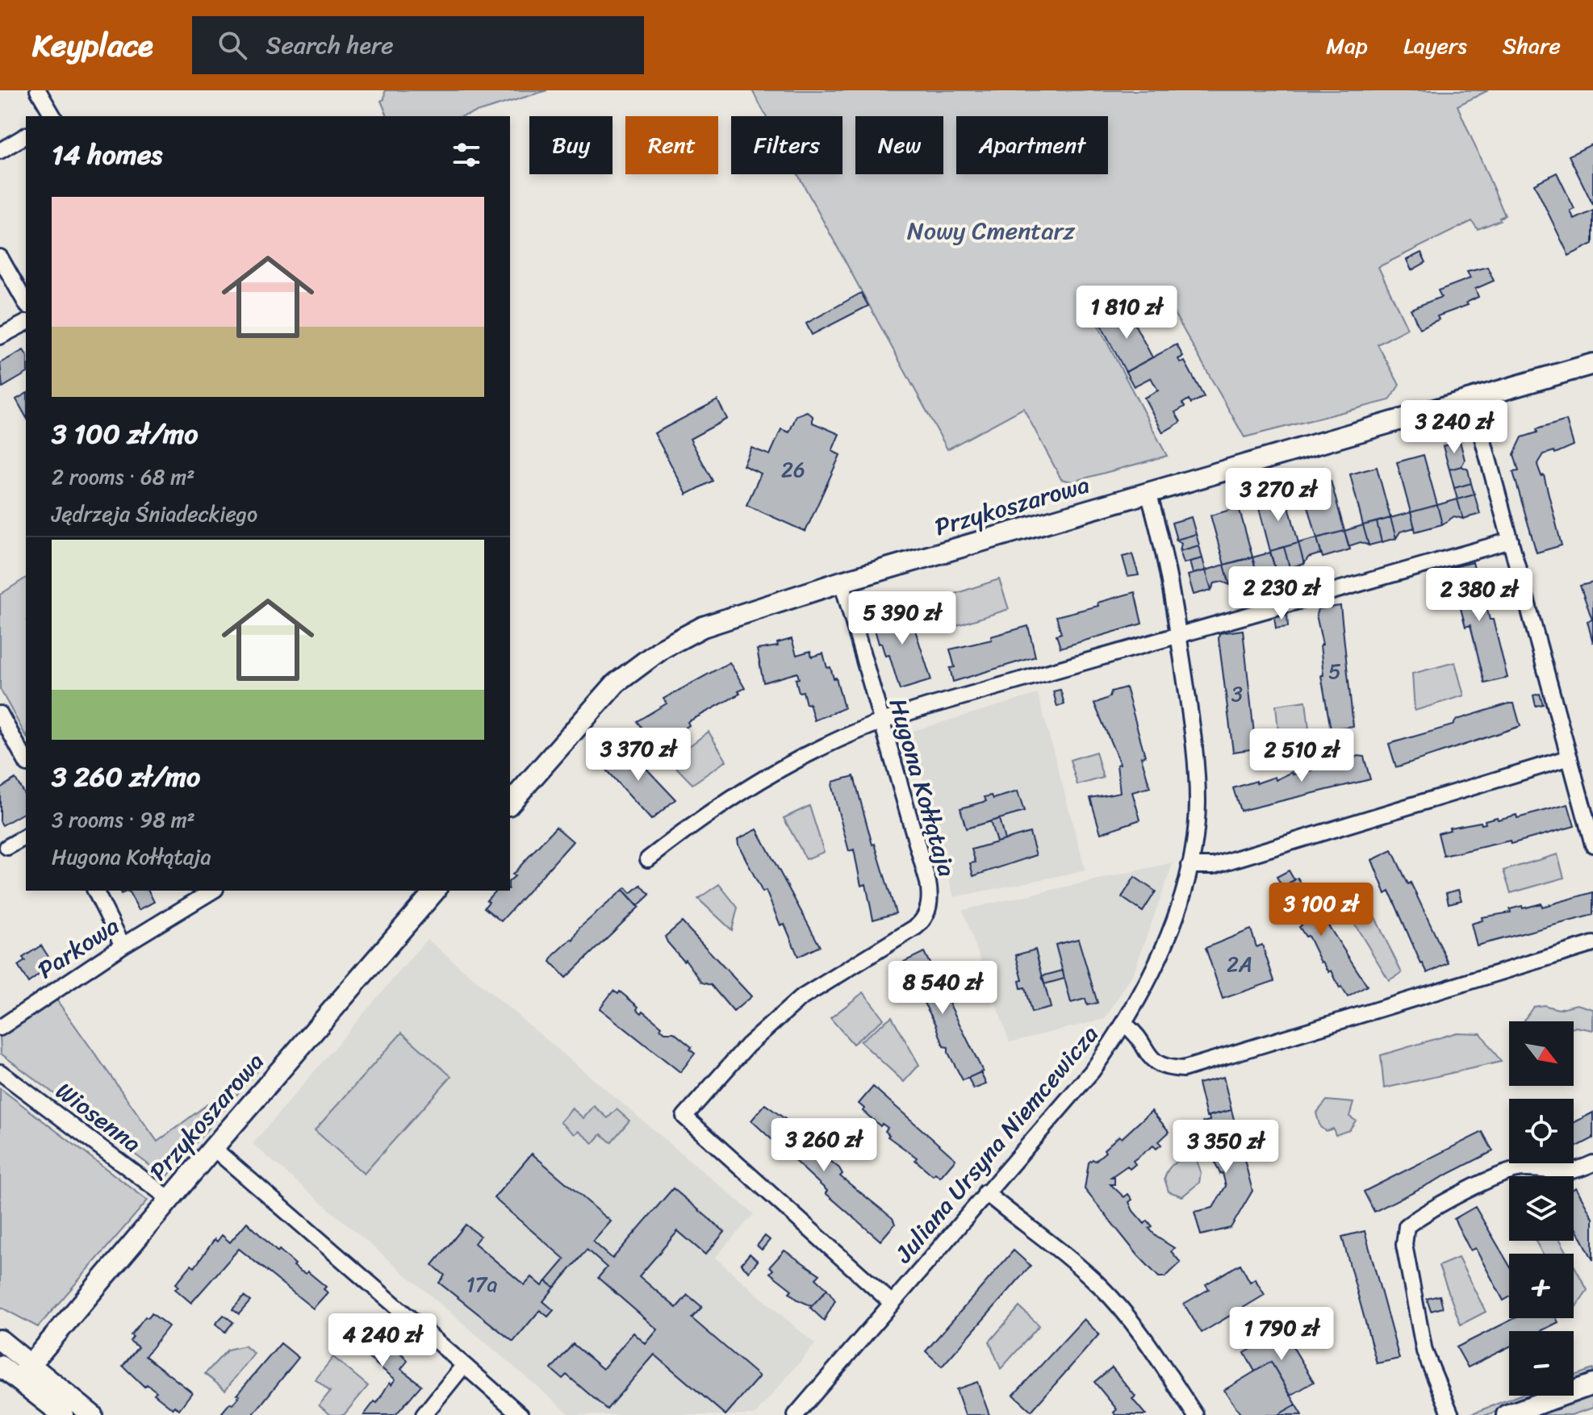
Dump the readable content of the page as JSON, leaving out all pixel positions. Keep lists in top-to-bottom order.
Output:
{
  "streets": {
    "street": [
      "Przykoszarowa",
      "Hugona Kołłątaja",
      "Parkowa",
      "Wiosenna",
      "Juliana Ursyna Niemcewicza"
    ]
  },
  "crossings": [
    ["Przykoszarowa", "Hugona Kołłątaja"],
    ["Przykoszarowa", "Wiosenna"],
    ["Przykoszarowa", "Juliana Ursyna Niemcewicza"],
    ["Hugona Kołłątaja", "Juliana Ursyna Niemcewicza"]
  ],
  "parks": ["Nowy Cmentarz"],
  "house_numbers": [
    "26",
    "5",
    "3",
    "2A",
    "17a"
  ],
  "north": "bottom right",
  "page": {
    "header": "Keyplace",
    "search": "Search here",
    "nav": ["Map", "Layers", "Share"],
    "chip": [
      "Buy",
      "Rent",
      "Filters",
      "New",
      "Apartment"
    ],
    "heading": "14 homes",
    "list": [
      {
        "name": "3 100 zł/mo",
        "note": "2 rooms · 68 m² · Jędrzeja Śniadeckiego"
      },
      {
        "name": "3 260 zł/mo",
        "note": "3 rooms · 98 m² · Hugona Kołłątaja"
      }
    ],
    "price": [
      "1 810 zł",
      "3 240 zł",
      "3 270 zł",
      "2 230 zł",
      "2 380 zł",
      "5 390 zł",
      "3 370 zł",
      "2 510 zł",
      "3 100 zł",
      "8 540 zł",
      "3 260 zł",
      "3 350 zł",
      "1 790 zł",
      "4 240 zł"
    ],
    "map_buttons": ["+", "−"]
  }
}
